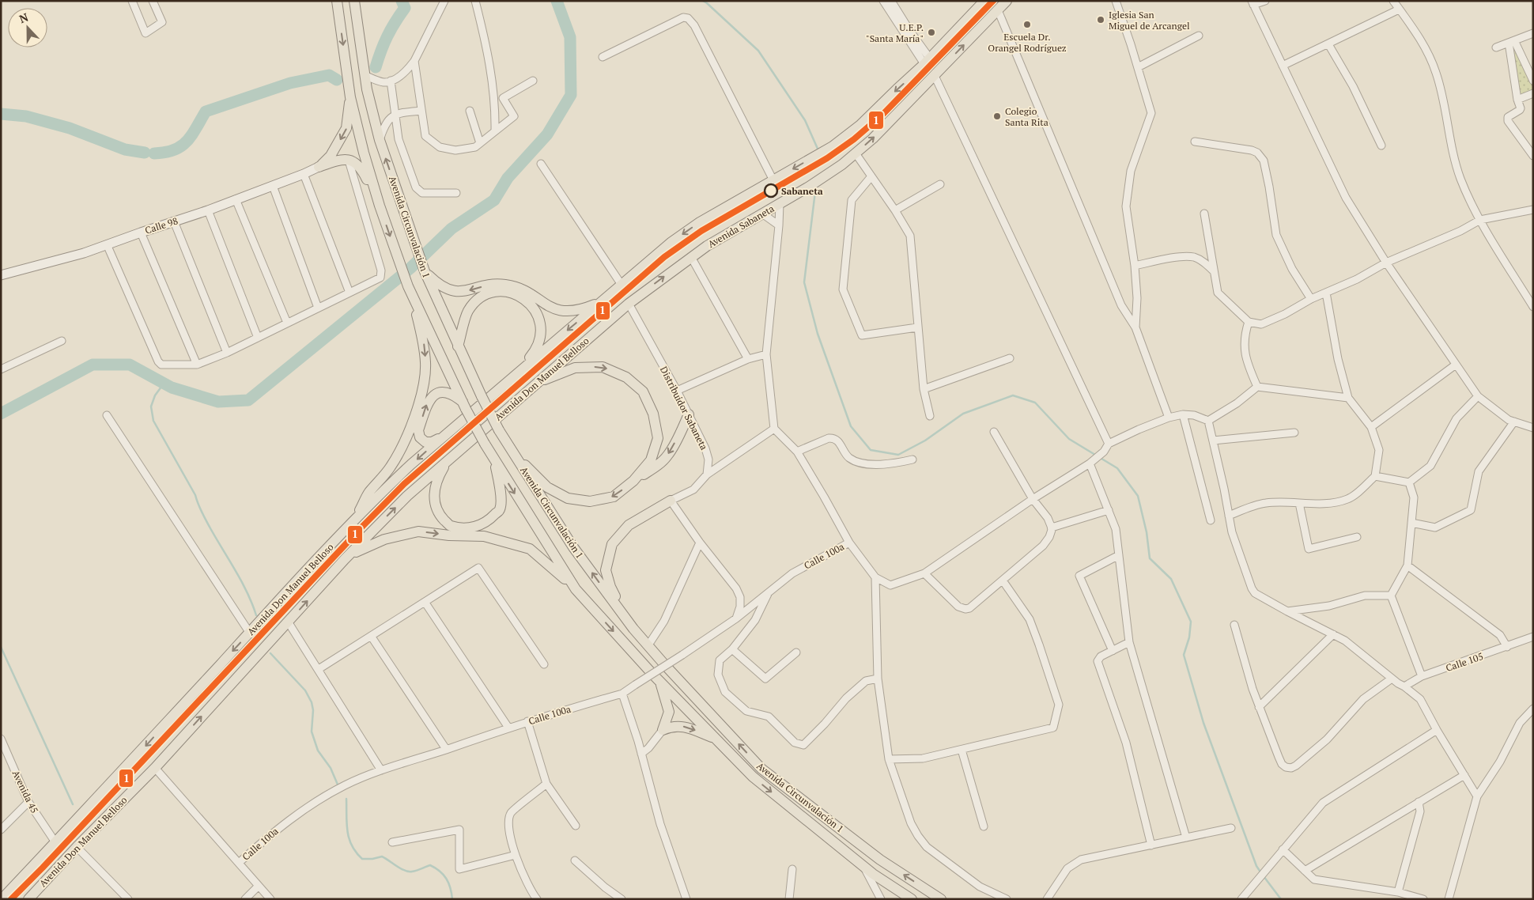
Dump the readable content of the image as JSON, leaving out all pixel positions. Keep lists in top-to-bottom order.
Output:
{
  "streets": {
    "main road": ["Avenida Sabaneta", "Avenida Circunvalación 1", "Avenida Don Manuel Belloso"],
    "street": [
      "Calle 98",
      "Distribuidor Sabaneta",
      "Calle 100a",
      "Calle 105",
      "Avenida 45"
    ]
  },
  "crossings": [
    ["Avenida Sabaneta", "Avenida Don Manuel Belloso"],
    ["Avenida Sabaneta", "Distribuidor Sabaneta"],
    ["Avenida Don Manuel Belloso", "Distribuidor Sabaneta"],
    ["Avenida Don Manuel Belloso", "Avenida 45"]
  ],
  "places": [
    "Iglesia San Miguel de Arcangel",
    "Escuela Dr. Orangel Rodríguez",
    "U.E.P. \"Santa María\"",
    "Colegio Santa Rita",
    "Sabaneta"
  ],
  "lines": ["rail line 1"],
  "north": "top"
}
